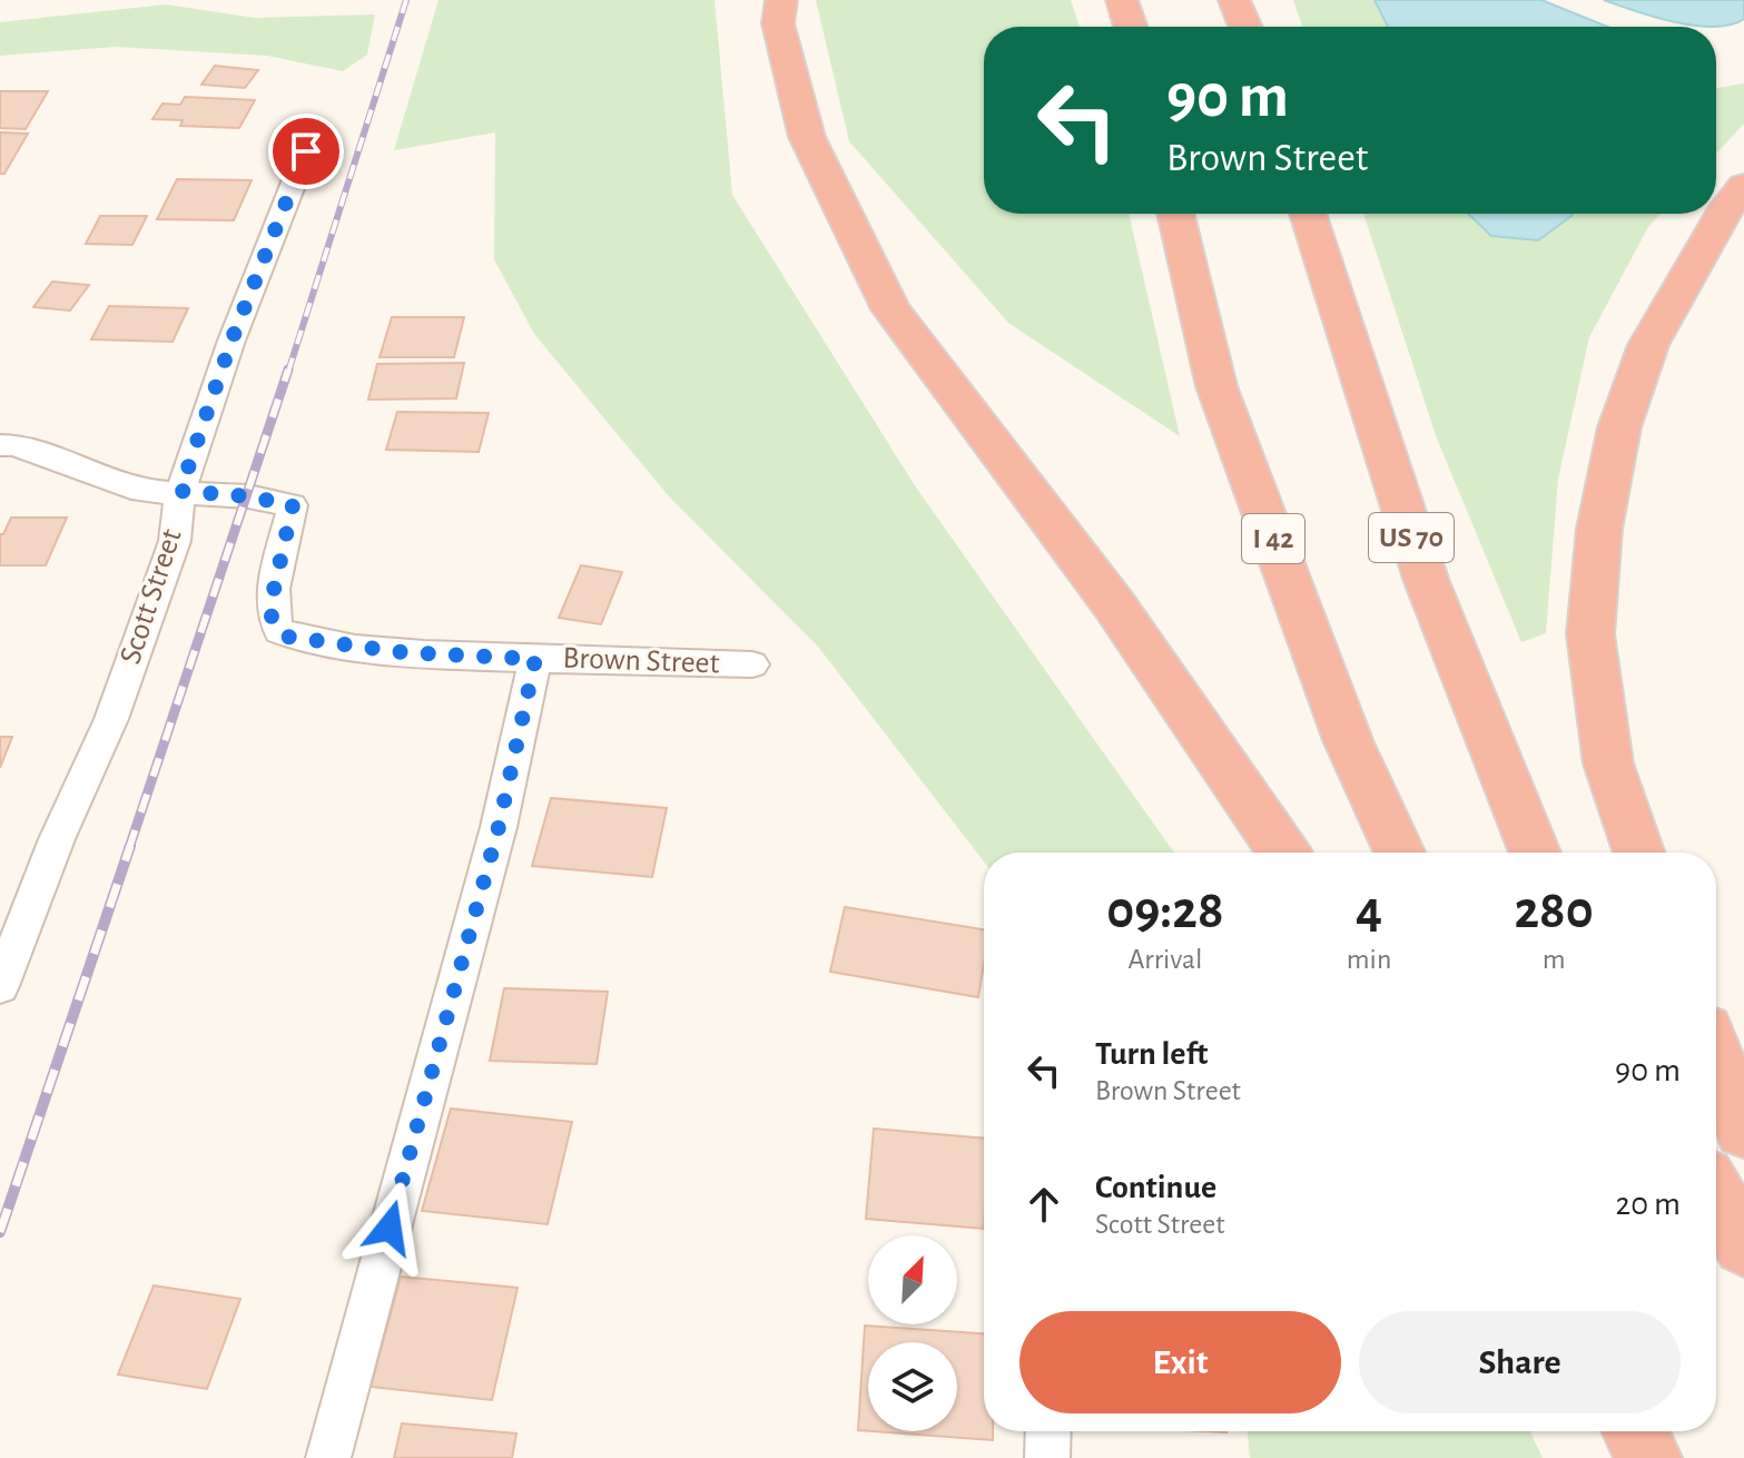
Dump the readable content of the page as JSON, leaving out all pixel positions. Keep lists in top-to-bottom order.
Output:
{
  "streets": {
    "highway": ["US 70", "I 42"],
    "street": ["Scott Street", "Brown Street"]
  },
  "crossings": [
    ["Scott Street", "Brown Street"]
  ],
  "north": "top right",
  "page": {
    "turn": ["90 m", "Brown Street"],
    "eta": [
      "09:28",
      "Arrival",
      "4",
      "min",
      "280",
      "m"
    ],
    "list": [
      {
        "name": "Turn left",
        "note": "Brown Street",
        "value": "90 m"
      },
      {
        "name": "Continue",
        "note": "Scott Street",
        "value": "20 m"
      }
    ],
    "buttons": ["Exit", "Share"]
  }
}
